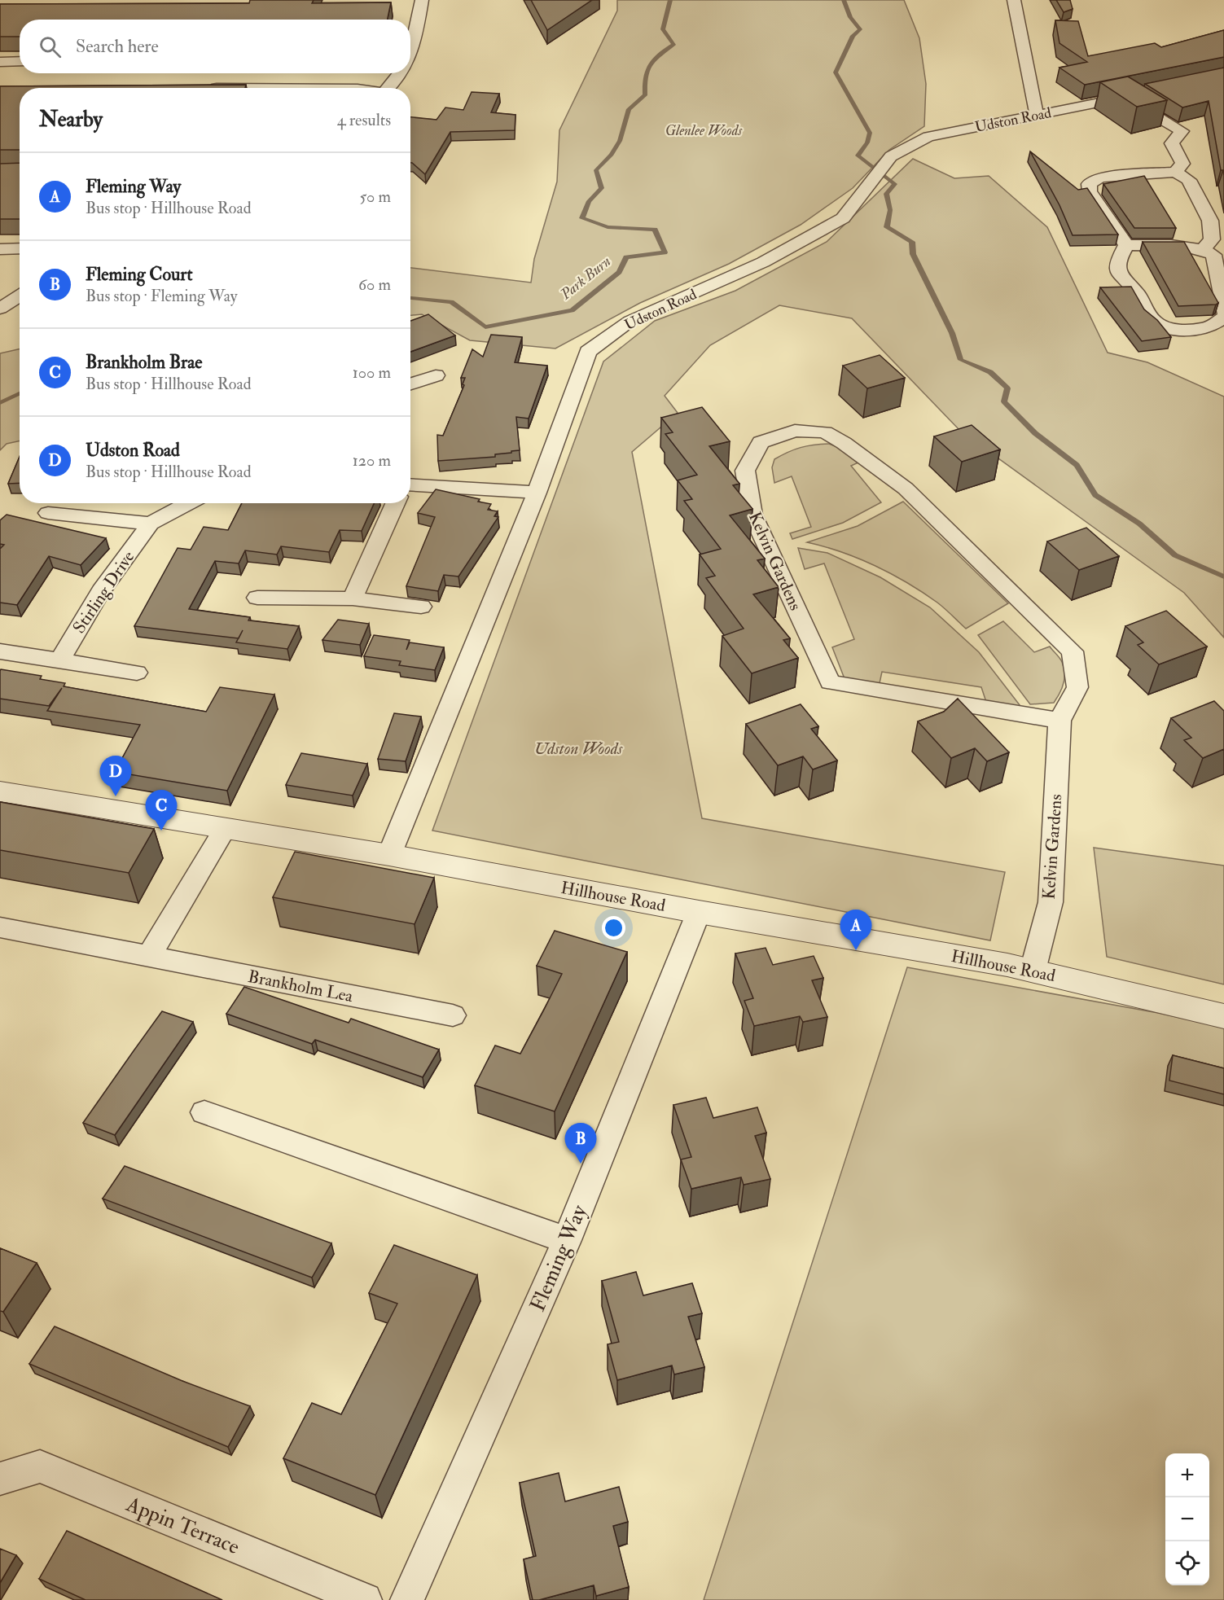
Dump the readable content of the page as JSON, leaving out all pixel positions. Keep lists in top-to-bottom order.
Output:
{
  "streets": {
    "street": [
      "Udston Road",
      "Kelvin Gardens",
      "Stirling Drive",
      "Hillhouse Road",
      "Brankholm Lea",
      "Fleming Way",
      "Appin Terrace"
    ]
  },
  "crossings": [
    ["Udston Road", "Hillhouse Road"],
    ["Kelvin Gardens", "Hillhouse Road"],
    ["Hillhouse Road", "Fleming Way"]
  ],
  "water": ["Park Burn"],
  "parks": ["Glenlee Woods", "Udston Woods"],
  "page": {
    "search": "Search here",
    "heading": ["Nearby", "4 results"],
    "list": [
      {
        "mark": "A",
        "name": "Fleming Way",
        "note": "Bus stop · Hillhouse Road",
        "value": "50 m"
      },
      {
        "mark": "B",
        "name": "Fleming Court",
        "note": "Bus stop · Fleming Way",
        "value": "60 m"
      },
      {
        "mark": "C",
        "name": "Brankholm Brae",
        "note": "Bus stop · Hillhouse Road",
        "value": "100 m"
      },
      {
        "mark": "D",
        "name": "Udston Road",
        "note": "Bus stop · Hillhouse Road",
        "value": "120 m"
      }
    ],
    "pins": [
      "D",
      "C",
      "A",
      "B"
    ],
    "map_buttons": ["+", "−"]
  }
}
